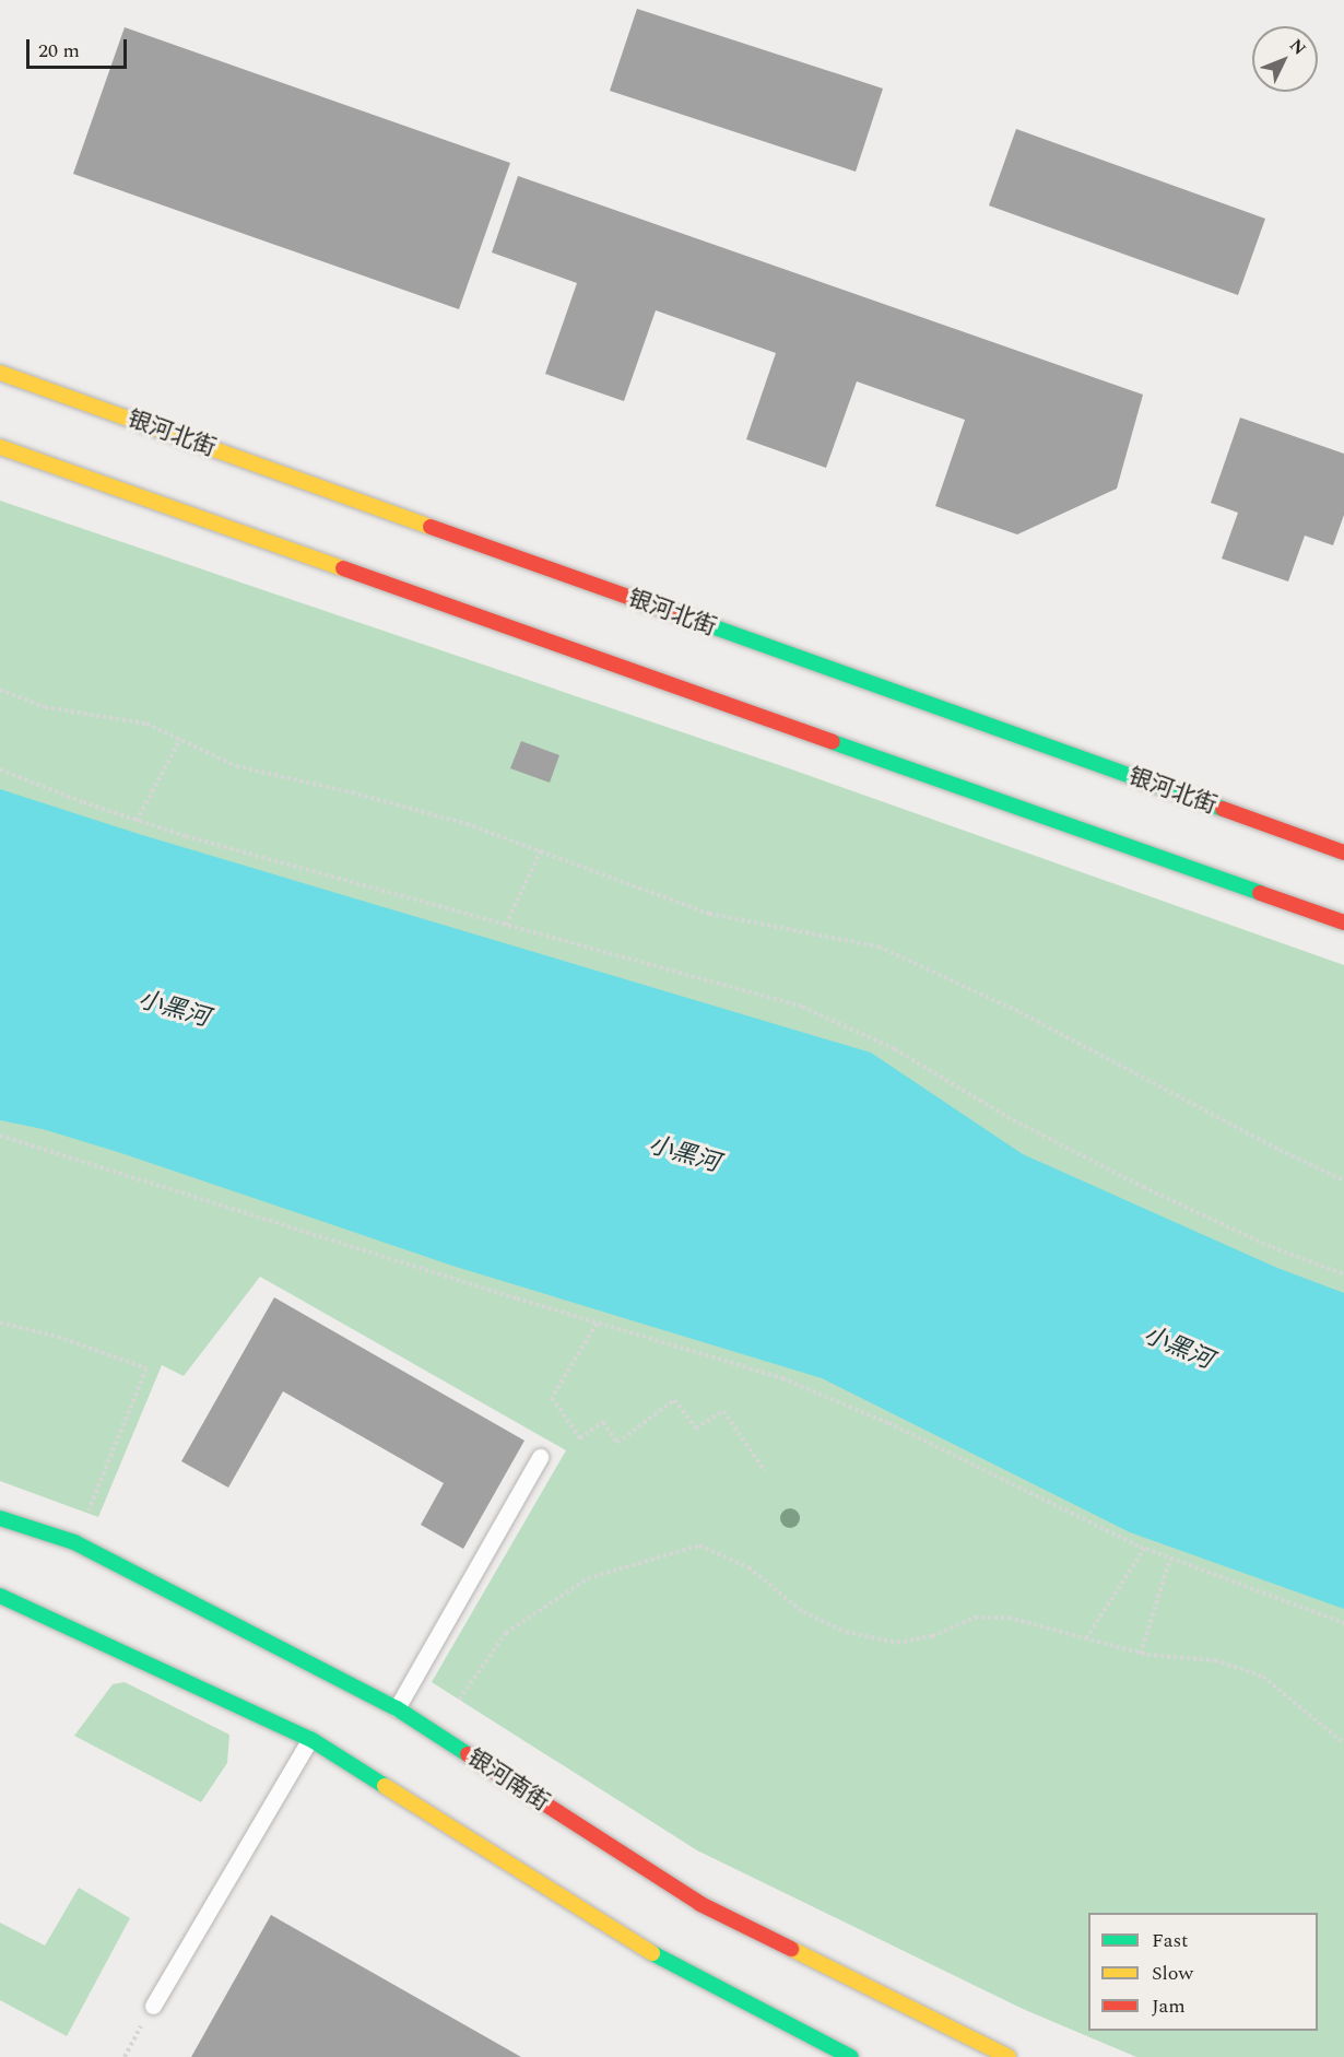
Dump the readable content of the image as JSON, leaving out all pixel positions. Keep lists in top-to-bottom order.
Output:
{
  "streets": {
    "main road": ["银河北街", "银河南街"]
  },
  "water": ["小黑河"],
  "legend": ["Fast", "Slow", "Jam"],
  "scale_bar": "20 m",
  "north": "top right"
}
